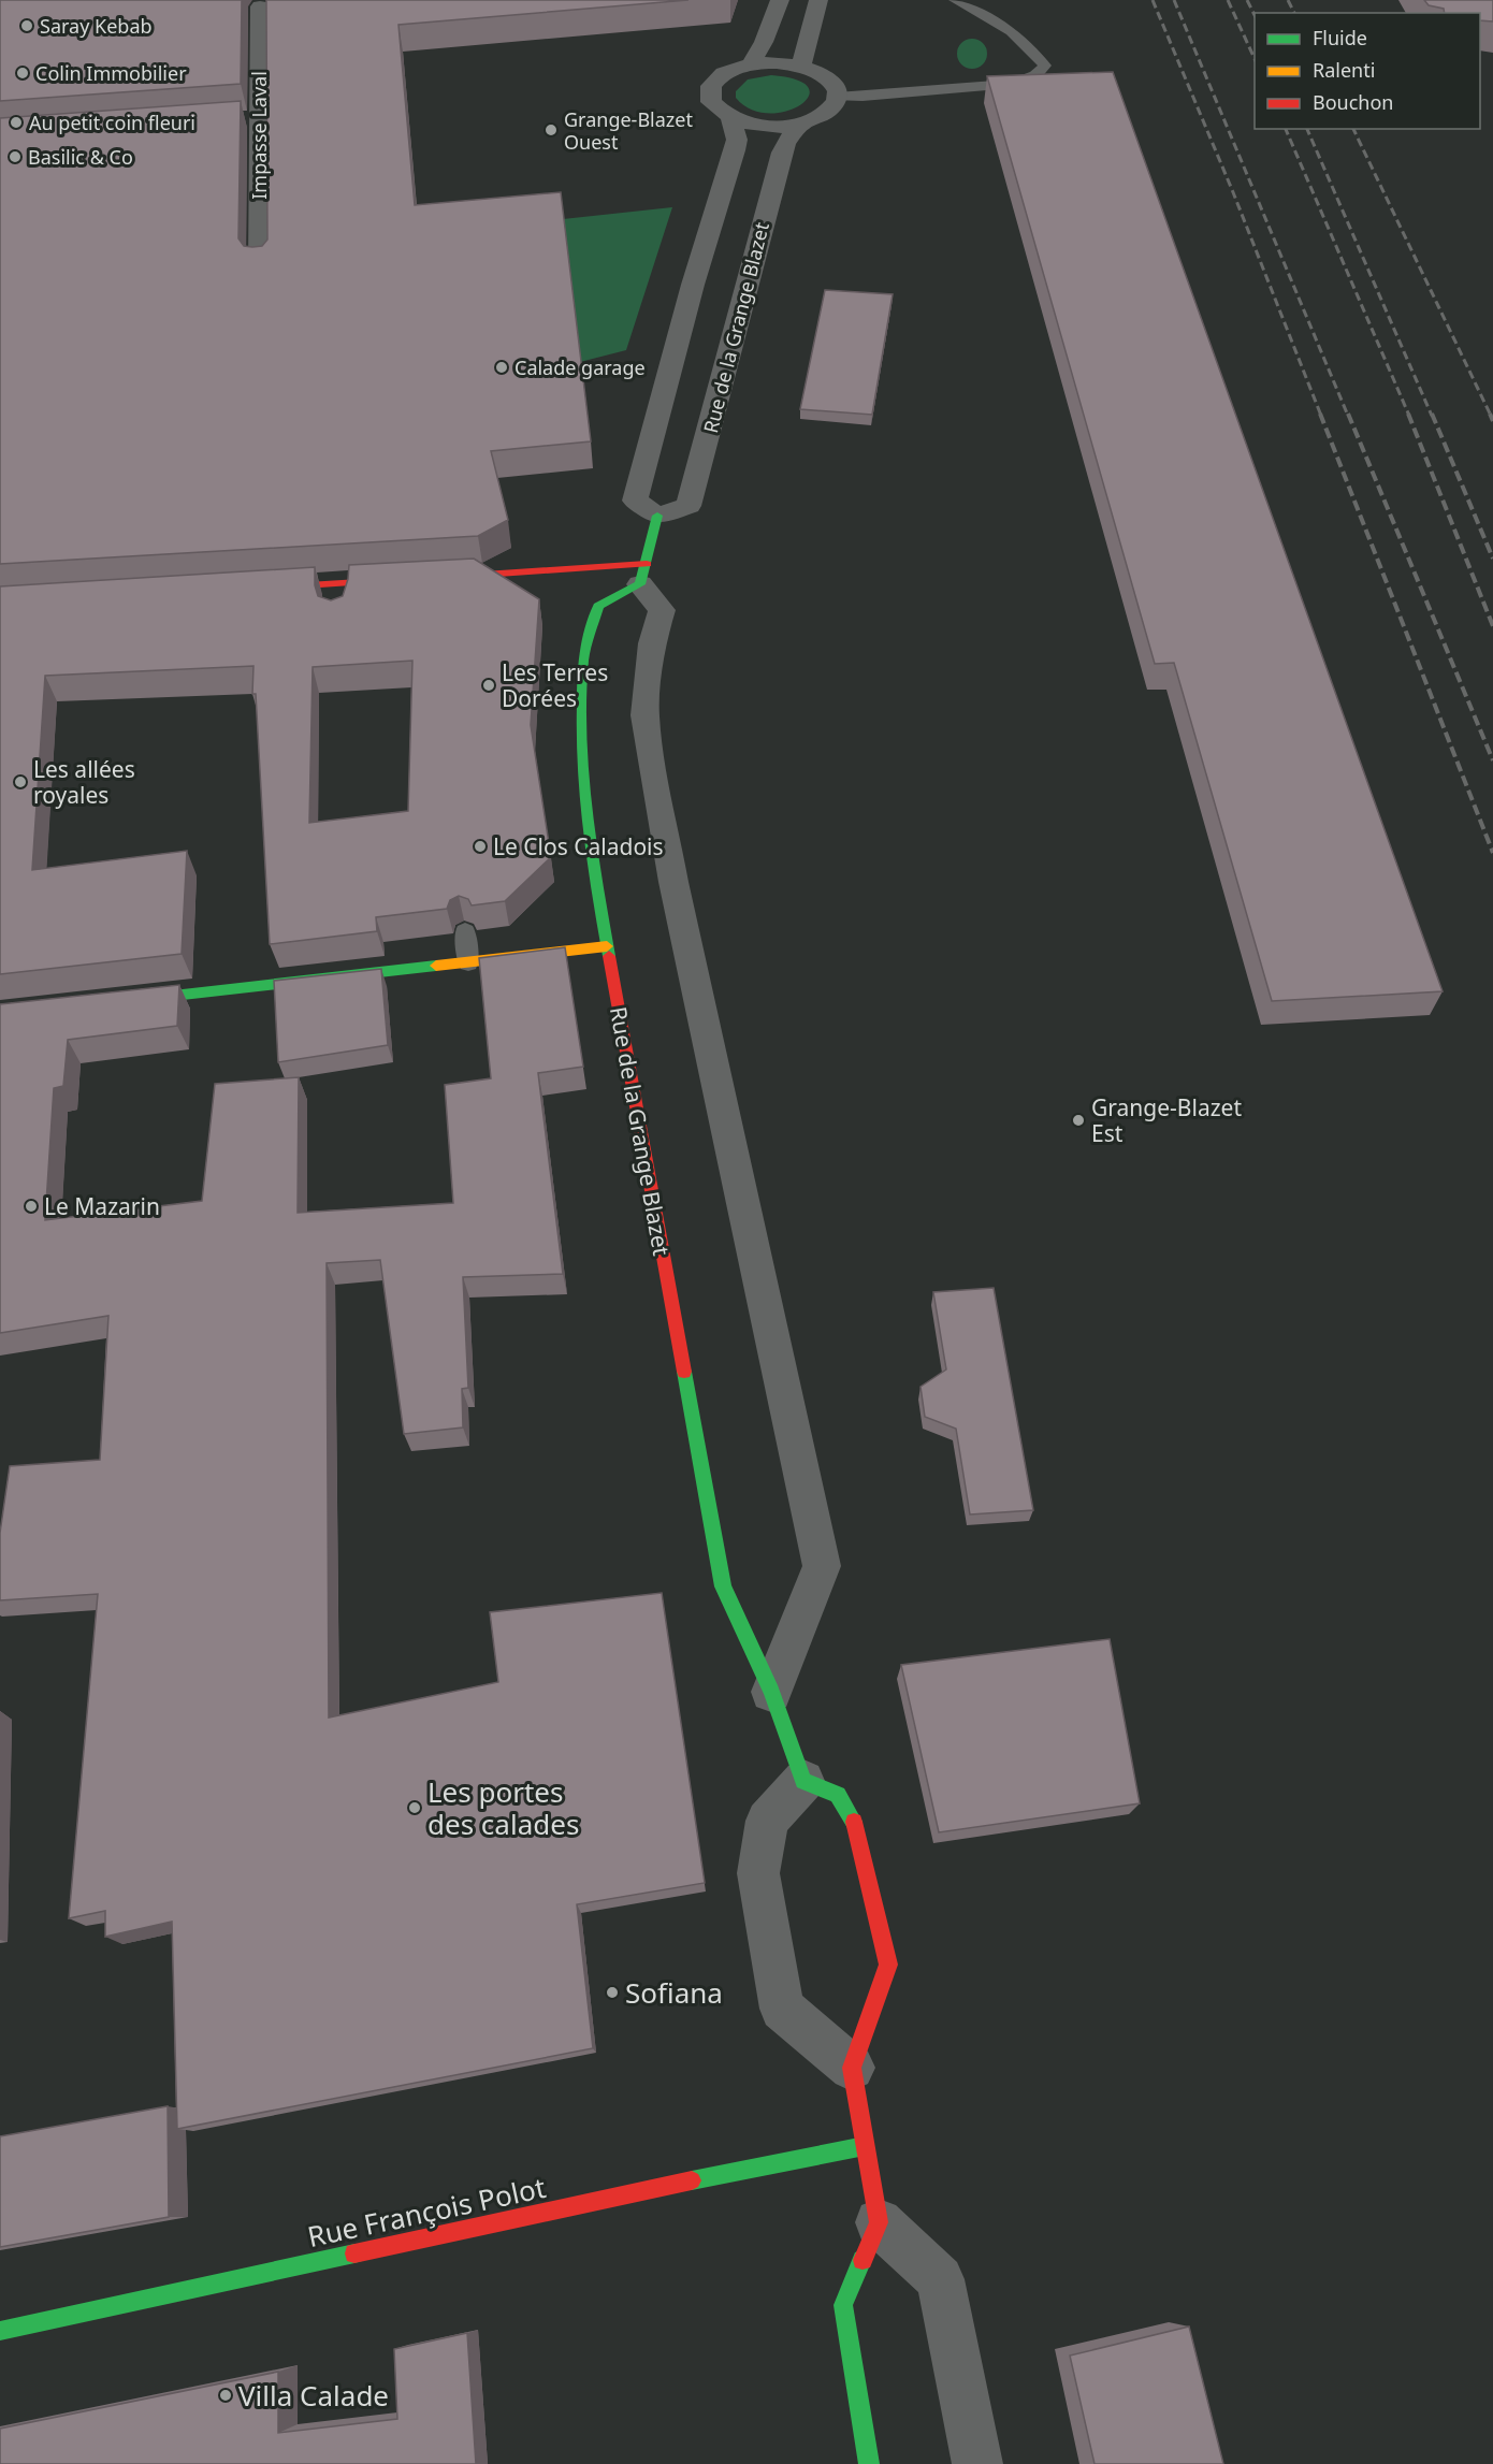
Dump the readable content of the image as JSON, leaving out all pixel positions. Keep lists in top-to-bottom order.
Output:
{
  "streets": {
    "street": ["Impasse Laval", "Rue de la Grange Blazet", "Rue François Polot"]
  },
  "places": [
    "Saray Kebab",
    "Colin Immobilier",
    "Au petit coin fleuri",
    "Grange-Blazet Ouest",
    "Basilic & Co",
    "Calade garage",
    "Les Terres Dorées",
    "Les allées royales",
    "Le Clos Caladois",
    "Grange-Blazet Est",
    "Le Mazarin",
    "Les portes des calades",
    "Sofiana",
    "Villa Calade"
  ],
  "legend": ["Fluide", "Ralenti", "Bouchon"]
}
